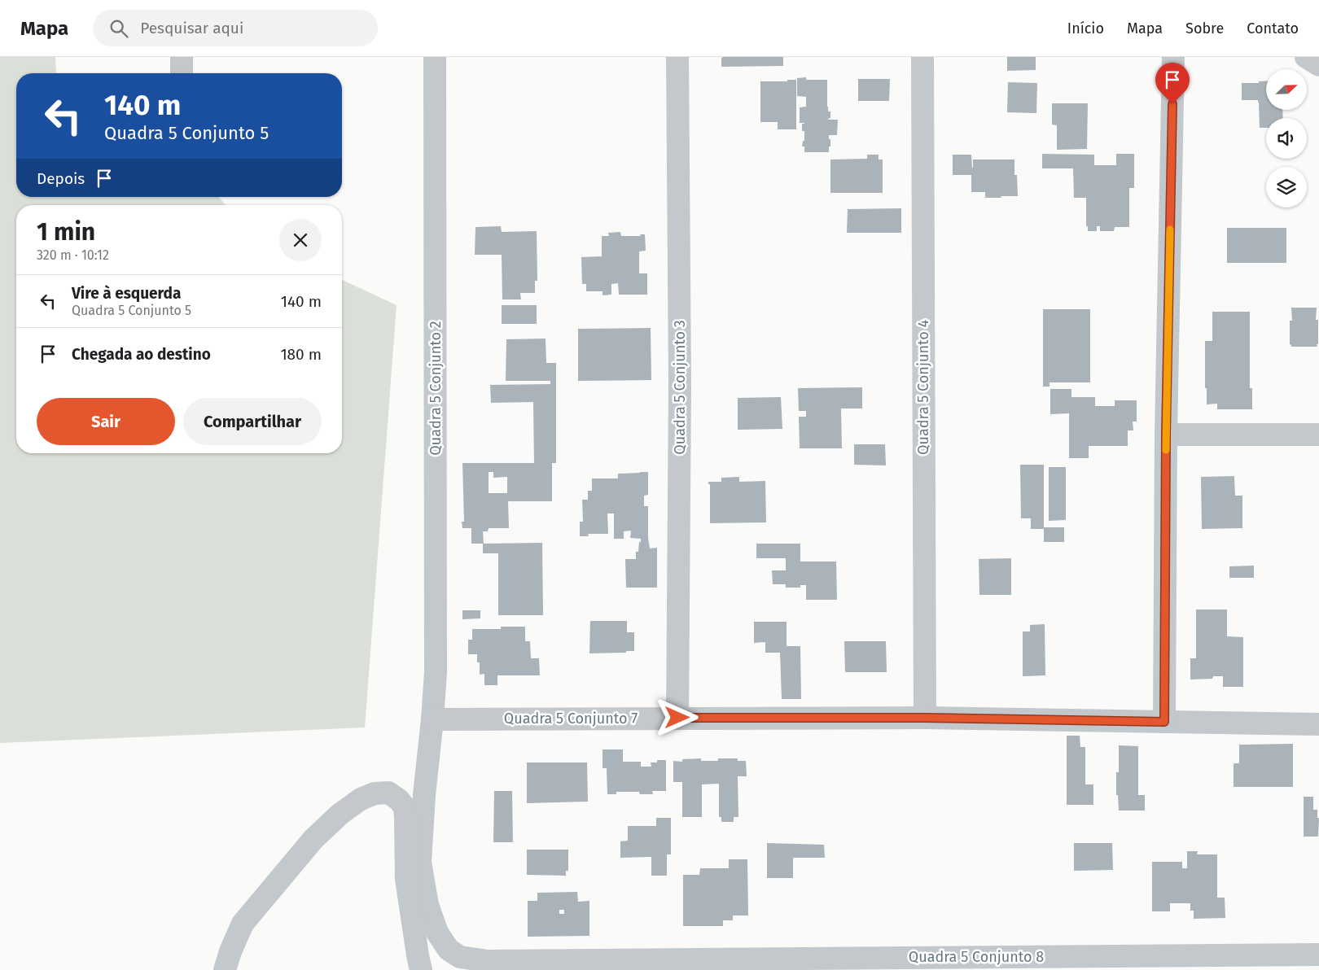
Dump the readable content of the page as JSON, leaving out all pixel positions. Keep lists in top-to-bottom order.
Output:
{
  "streets": {
    "street": [
      "Quadra 5 Conjunto 3",
      "Quadra 5 Conjunto 4",
      "Quadra 5 Conjunto 2",
      "Quadra 5 Conjunto 7",
      "Quadra 5 Conjunto 8"
    ]
  },
  "crossings": [
    ["Quadra 5 Conjunto 3", "Quadra 5 Conjunto 7"],
    ["Quadra 5 Conjunto 4", "Quadra 5 Conjunto 7"],
    ["Quadra 5 Conjunto 2", "Quadra 5 Conjunto 7"],
    ["Quadra 5 Conjunto 2", "Quadra 5 Conjunto 8"]
  ],
  "north": "top right",
  "page": {
    "header": "Mapa",
    "search": "Pesquisar aqui",
    "nav": [
      "Início",
      "Mapa",
      "Sobre",
      "Contato"
    ],
    "turn": ["140 m", "Quadra 5 Conjunto 5"],
    "then": "Depois",
    "heading": ["1 min", "320 m · 10:12"],
    "list": [
      {
        "name": "Vire à esquerda",
        "note": "Quadra 5 Conjunto 5",
        "value": "140 m"
      },
      {
        "name": "Chegada ao destino",
        "value": "180 m"
      }
    ],
    "buttons": ["Sair", "Compartilhar"]
  }
}
